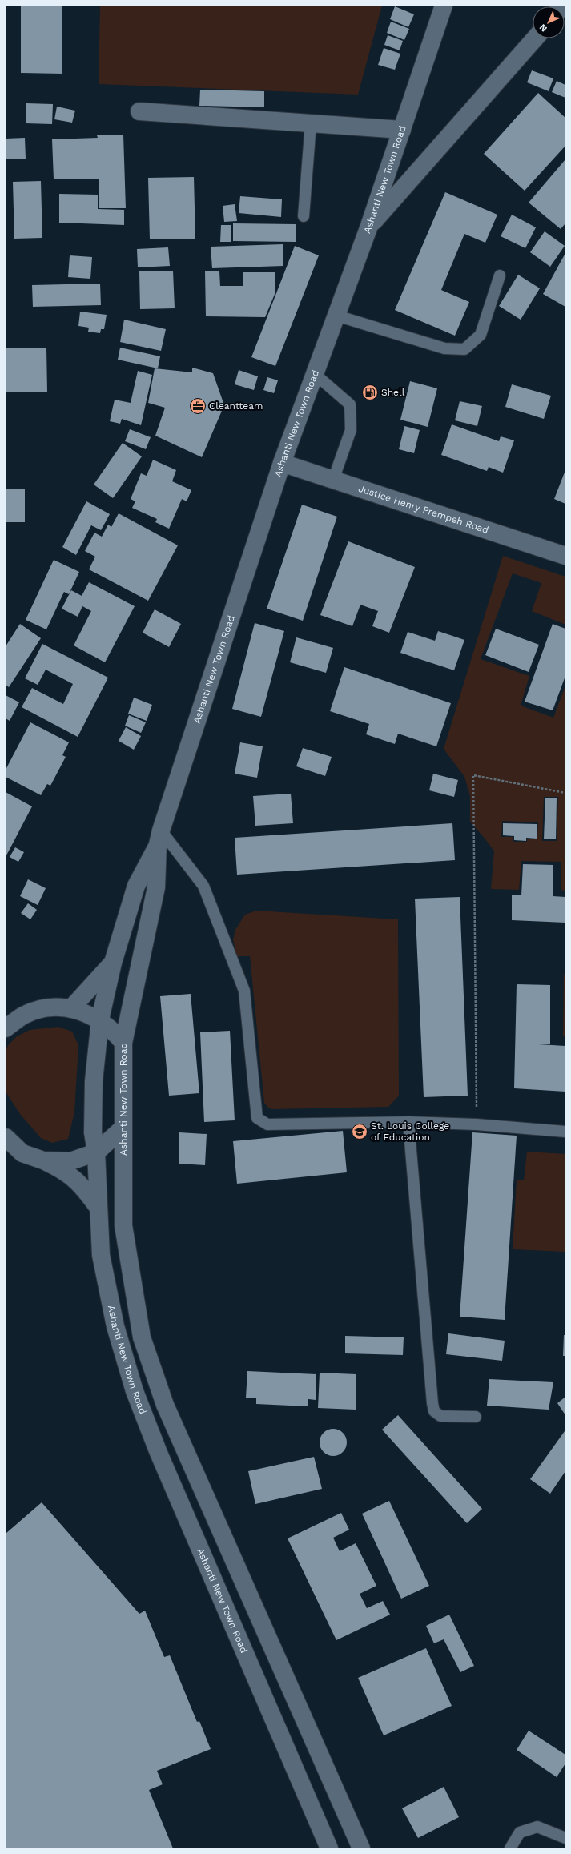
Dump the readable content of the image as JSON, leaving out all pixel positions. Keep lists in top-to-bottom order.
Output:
{
  "streets": {
    "street": ["Ashanti New Town Road", "Justice Henry Prempeh Road"]
  },
  "crossings": [
    ["Ashanti New Town Road", "Justice Henry Prempeh Road"]
  ],
  "places": {
    "fuel station": ["Shell"],
    "office": ["Cleantteam"],
    "school or university": ["St. Louis College of Education"]
  },
  "north": "bottom left"
}
